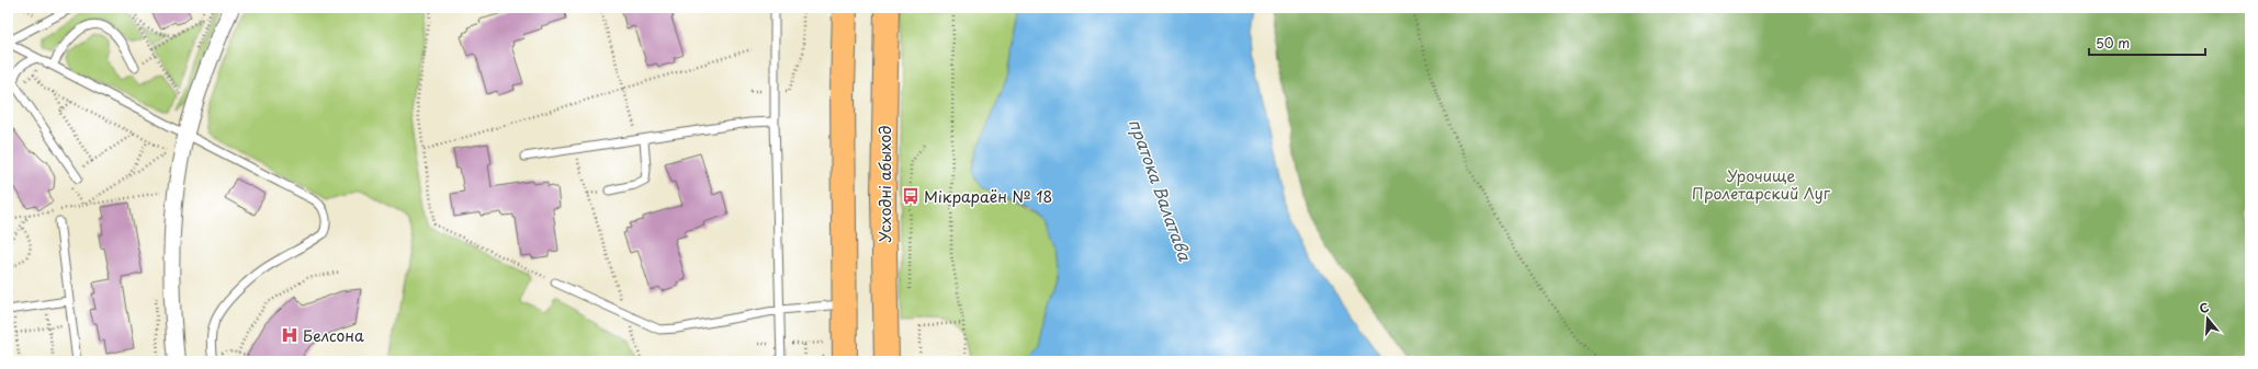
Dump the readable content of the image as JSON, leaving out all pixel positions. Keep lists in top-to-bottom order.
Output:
{
  "streets": {
    "main road": ["Усходні абыход"]
  },
  "water": ["пратока Валатава"],
  "parks": ["Урочище Пролетарский Луг"],
  "places": {
    "bus stop": ["Мікрараён № 18"],
    "hospital": ["Белсона"]
  },
  "scale_bar": "50 m",
  "north": "top"
}
